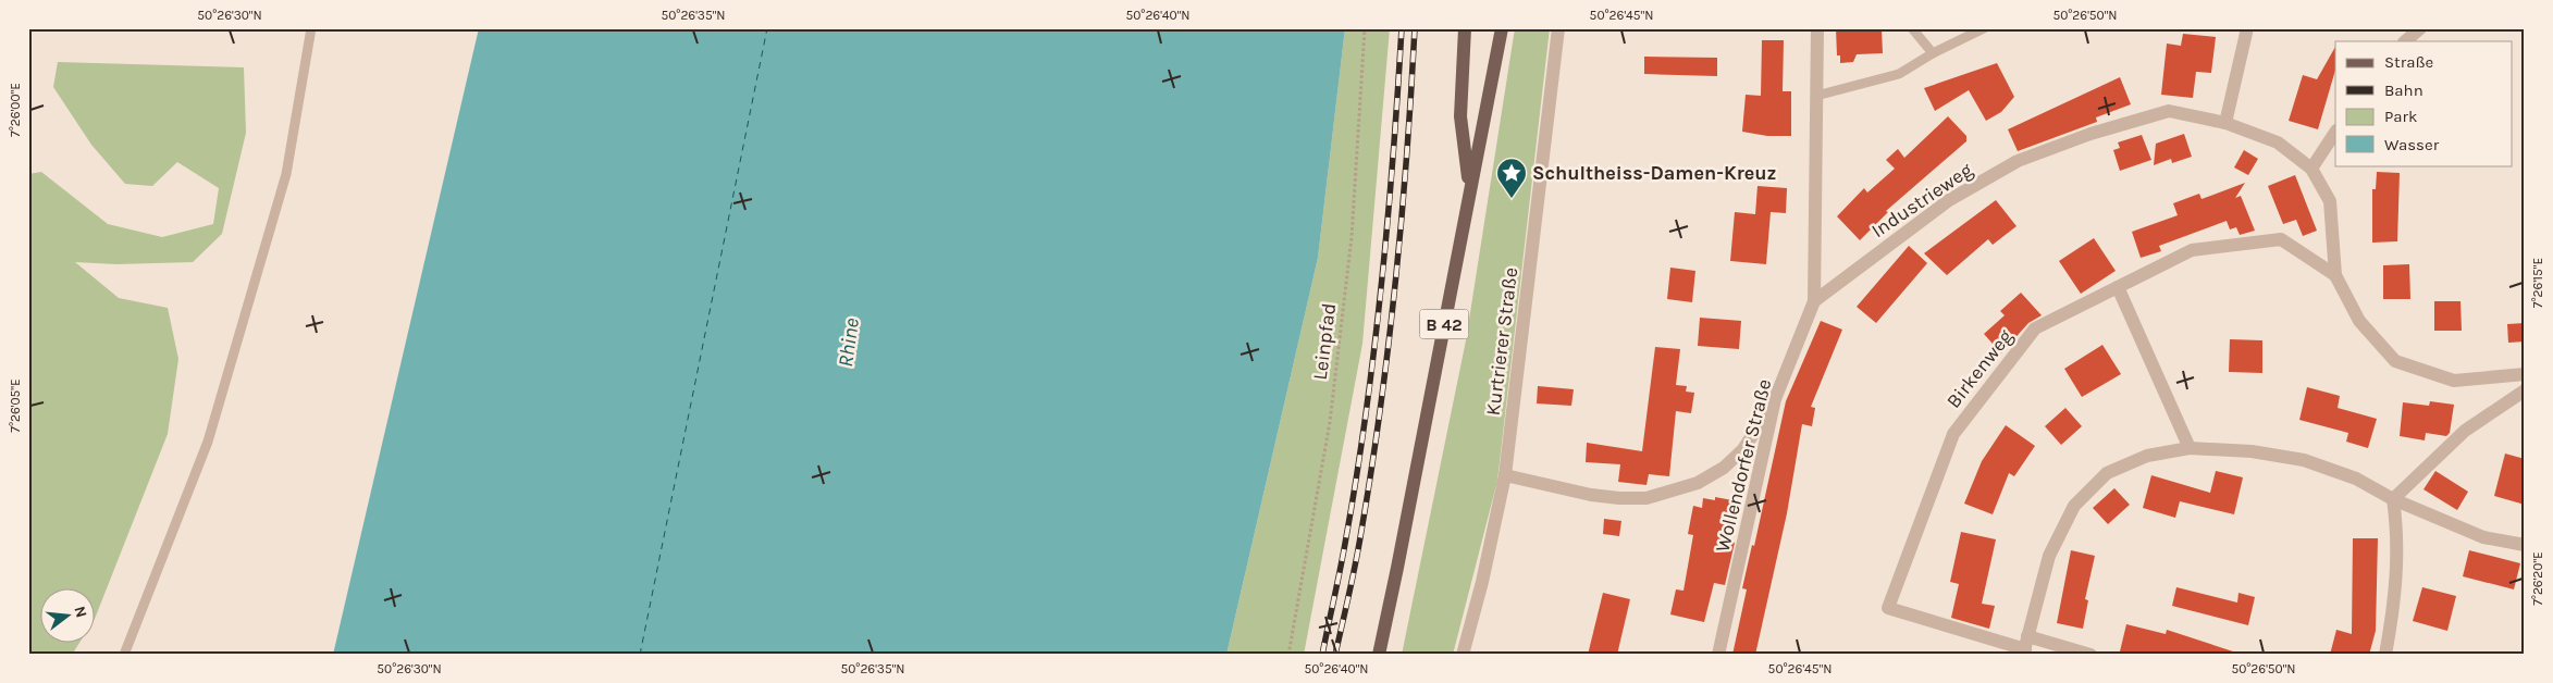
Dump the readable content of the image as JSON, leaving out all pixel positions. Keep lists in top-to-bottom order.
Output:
{
  "streets": {
    "main road": ["B 42"],
    "street": [
      "Industrieweg",
      "Kurtrierer Straße",
      "Birkenweg",
      "Wollendorfer Straße"
    ],
    "path": ["Leinpfad"]
  },
  "crossings": [
    ["Industrieweg", "Birkenweg"],
    ["Industrieweg", "Wollendorfer Straße"]
  ],
  "water": ["Rhine"],
  "places": {
    "place": ["Schultheiss-Damen-Kreuz"]
  },
  "legend": [
    "Straße",
    "Bahn",
    "Park",
    "Wasser"
  ],
  "north": "right",
  "coordinates": [
    "50°26'30\"N",
    "50°26'35\"N",
    "50°26'40\"N",
    "50°26'45\"N",
    "50°26'50\"N",
    "7°26'00\"E",
    "7°26'15\"E",
    "7°26'05\"E",
    "7°26'20\"E"
  ]
}
